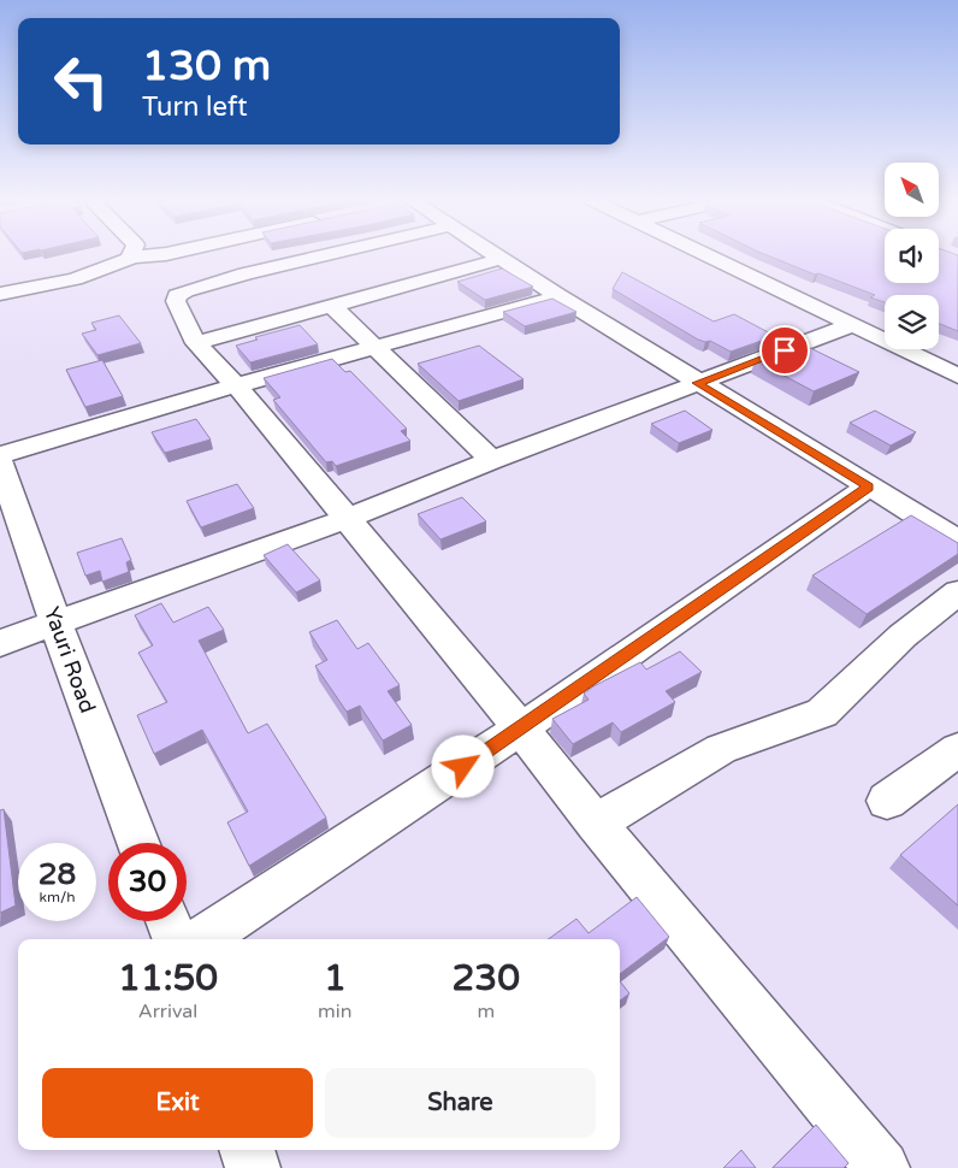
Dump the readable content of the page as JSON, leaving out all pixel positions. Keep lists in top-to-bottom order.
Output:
{
  "streets": {
    "street": ["Yauri Road"]
  },
  "north": "top left",
  "page": {
    "turn": ["130 m", "Turn left"],
    "speed": "28 km/h",
    "limit": "30",
    "eta": [
      "11:50",
      "Arrival",
      "1",
      "min",
      "230",
      "m"
    ],
    "buttons": ["Exit", "Share"]
  }
}
